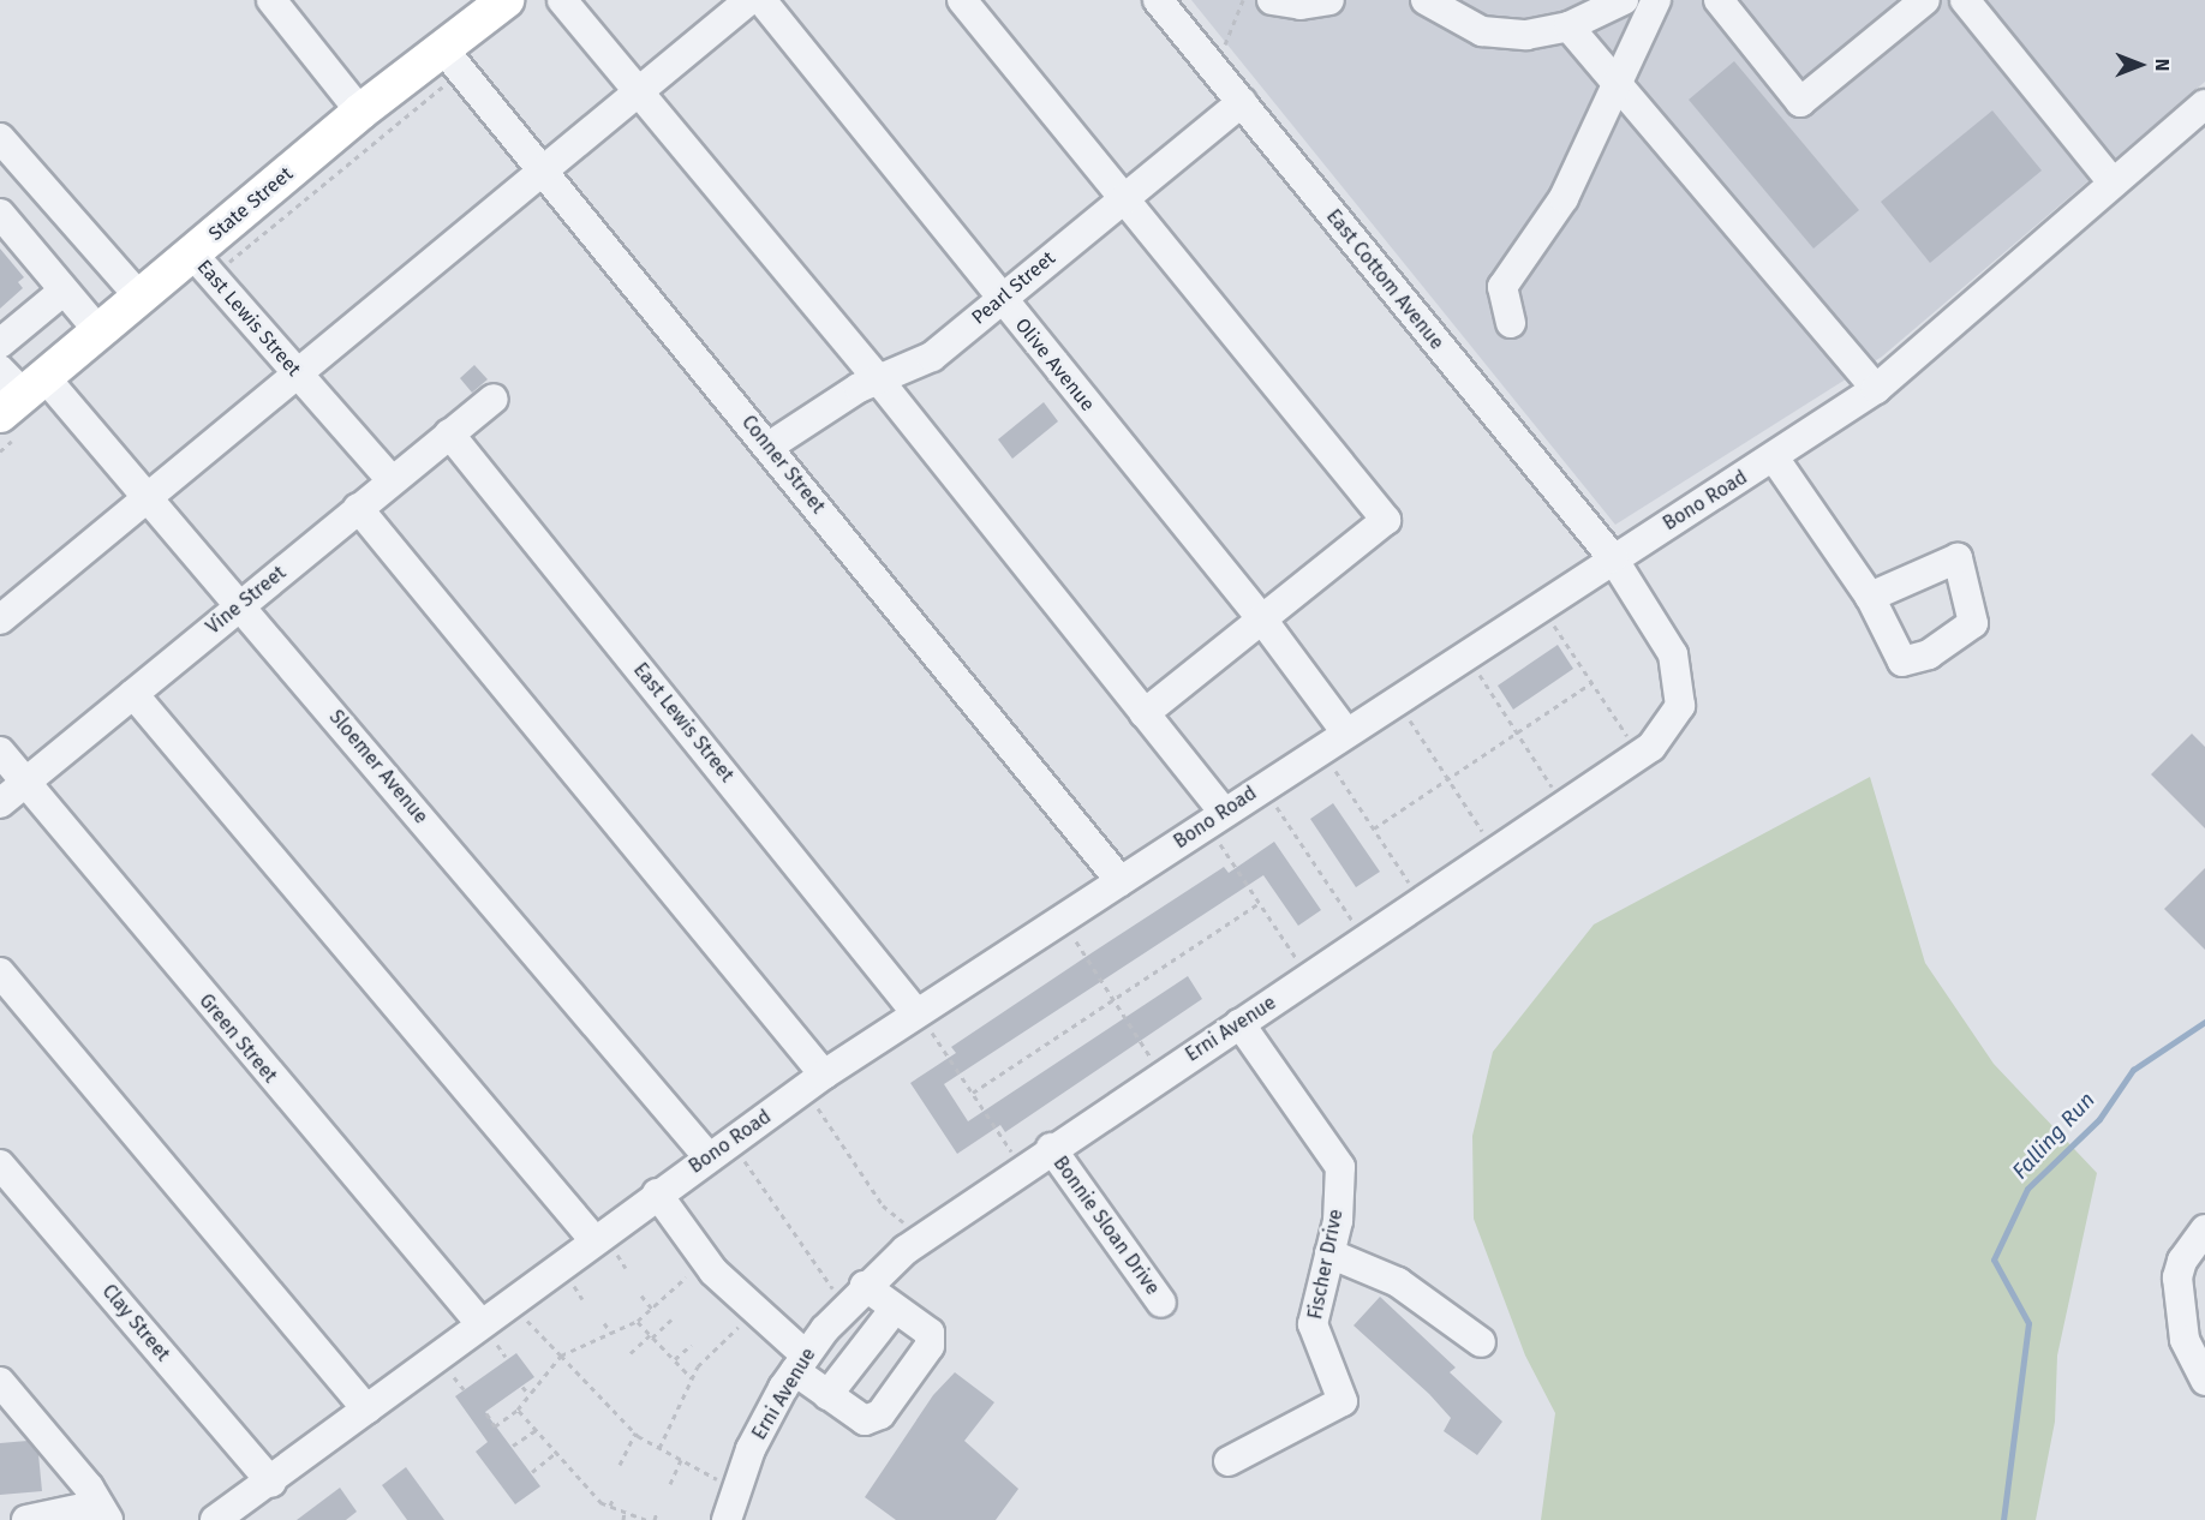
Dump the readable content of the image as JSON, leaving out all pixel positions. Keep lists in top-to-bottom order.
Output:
{
  "streets": {
    "main road": ["State Street"],
    "street": [
      "East Cottom Avenue",
      "Pearl Street",
      "East Lewis Street",
      "Olive Avenue",
      "Conner Street",
      "Bono Road",
      "Vine Street",
      "Sloemer Avenue",
      "Erni Avenue",
      "Green Street",
      "Bonnie Sloan Drive",
      "Fischer Drive",
      "Clay Street"
    ]
  },
  "crossings": [
    ["State Street", "East Lewis Street"],
    ["State Street", "Conner Street"],
    ["State Street", "Sloemer Avenue"],
    ["East Cottom Avenue", "Pearl Street"],
    ["East Cottom Avenue", "Bono Road"],
    ["East Cottom Avenue", "Erni Avenue"],
    ["Pearl Street", "Olive Avenue"],
    ["Pearl Street", "Conner Street"],
    ["East Lewis Street", "Bono Road"],
    ["East Lewis Street", "Vine Street"],
    ["Olive Avenue", "Bono Road"],
    ["Conner Street", "Bono Road"],
    ["Bono Road", "Sloemer Avenue"],
    ["Bono Road", "Erni Avenue"],
    ["Bono Road", "Green Street"],
    ["Bono Road", "Clay Street"],
    ["Vine Street", "Sloemer Avenue"],
    ["Vine Street", "Green Street"],
    ["Erni Avenue", "Bonnie Sloan Drive"],
    ["Erni Avenue", "Fischer Drive"]
  ],
  "water": ["Falling Run"],
  "north": "right"
}
